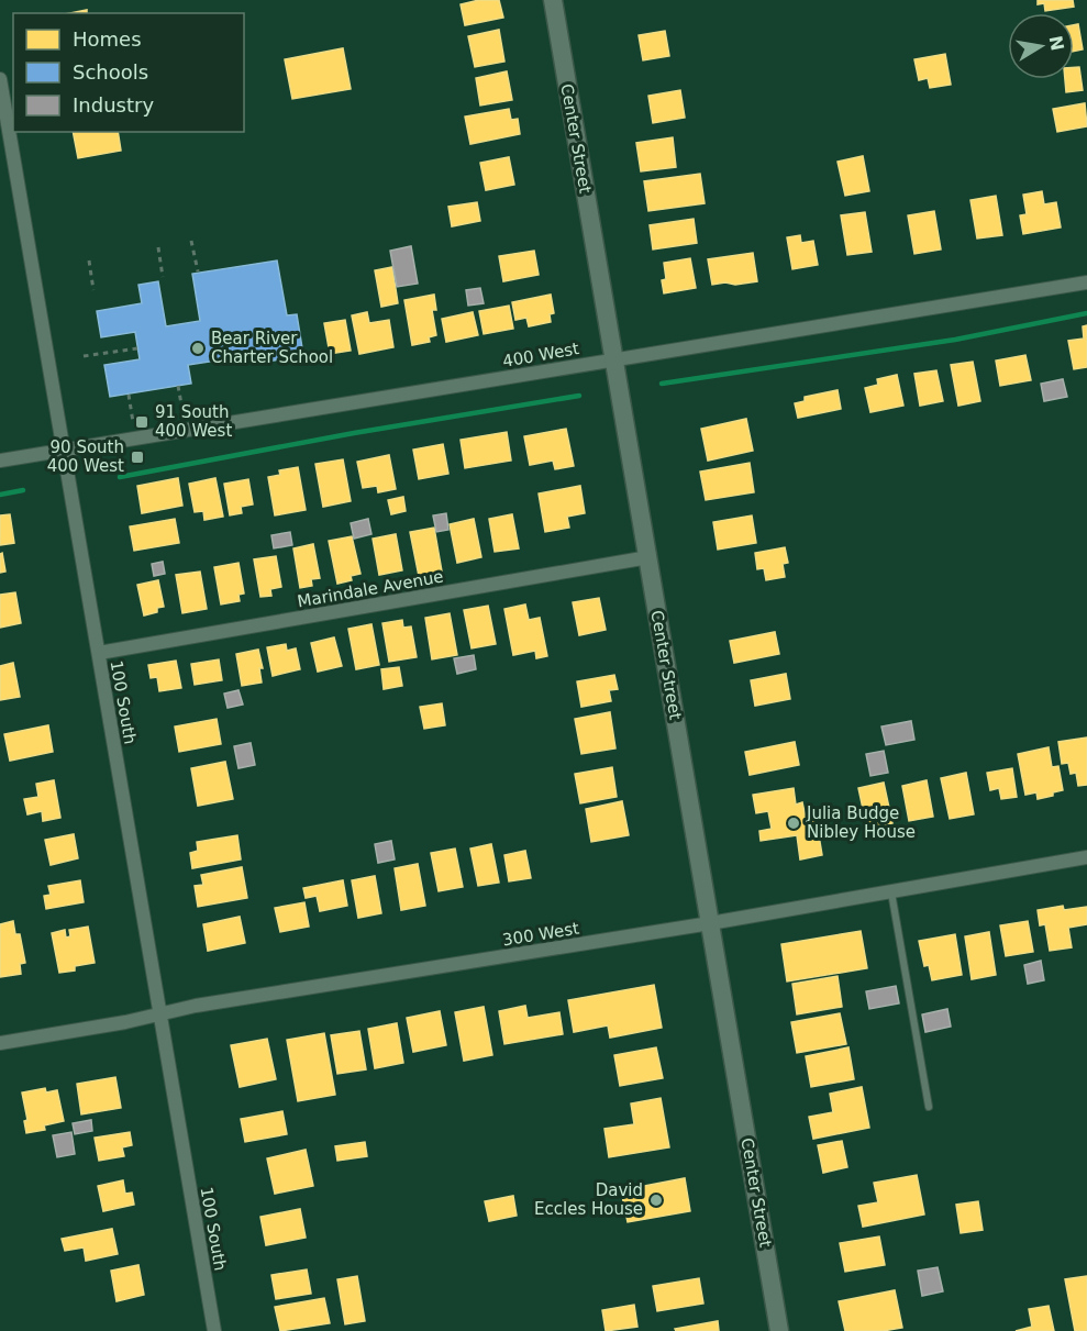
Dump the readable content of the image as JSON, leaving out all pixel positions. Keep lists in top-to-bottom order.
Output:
{
  "streets": {
    "street": [
      "Center Street",
      "400 West",
      "Marindale Avenue",
      "100 South",
      "300 West"
    ]
  },
  "crossings": [
    ["Center Street", "400 West"],
    ["Center Street", "Marindale Avenue"],
    ["Center Street", "300 West"],
    ["400 West", "100 South"],
    ["Marindale Avenue", "100 South"],
    ["100 South", "300 West"]
  ],
  "places": {
    "other": ["Bear River Charter School", "Julia Budge Nibley House", "David Eccles House"],
    "transit": ["91 South 400 West", "90 South 400 West"]
  },
  "legend": ["Homes", "Schools", "Industry"],
  "north": "right"
}
